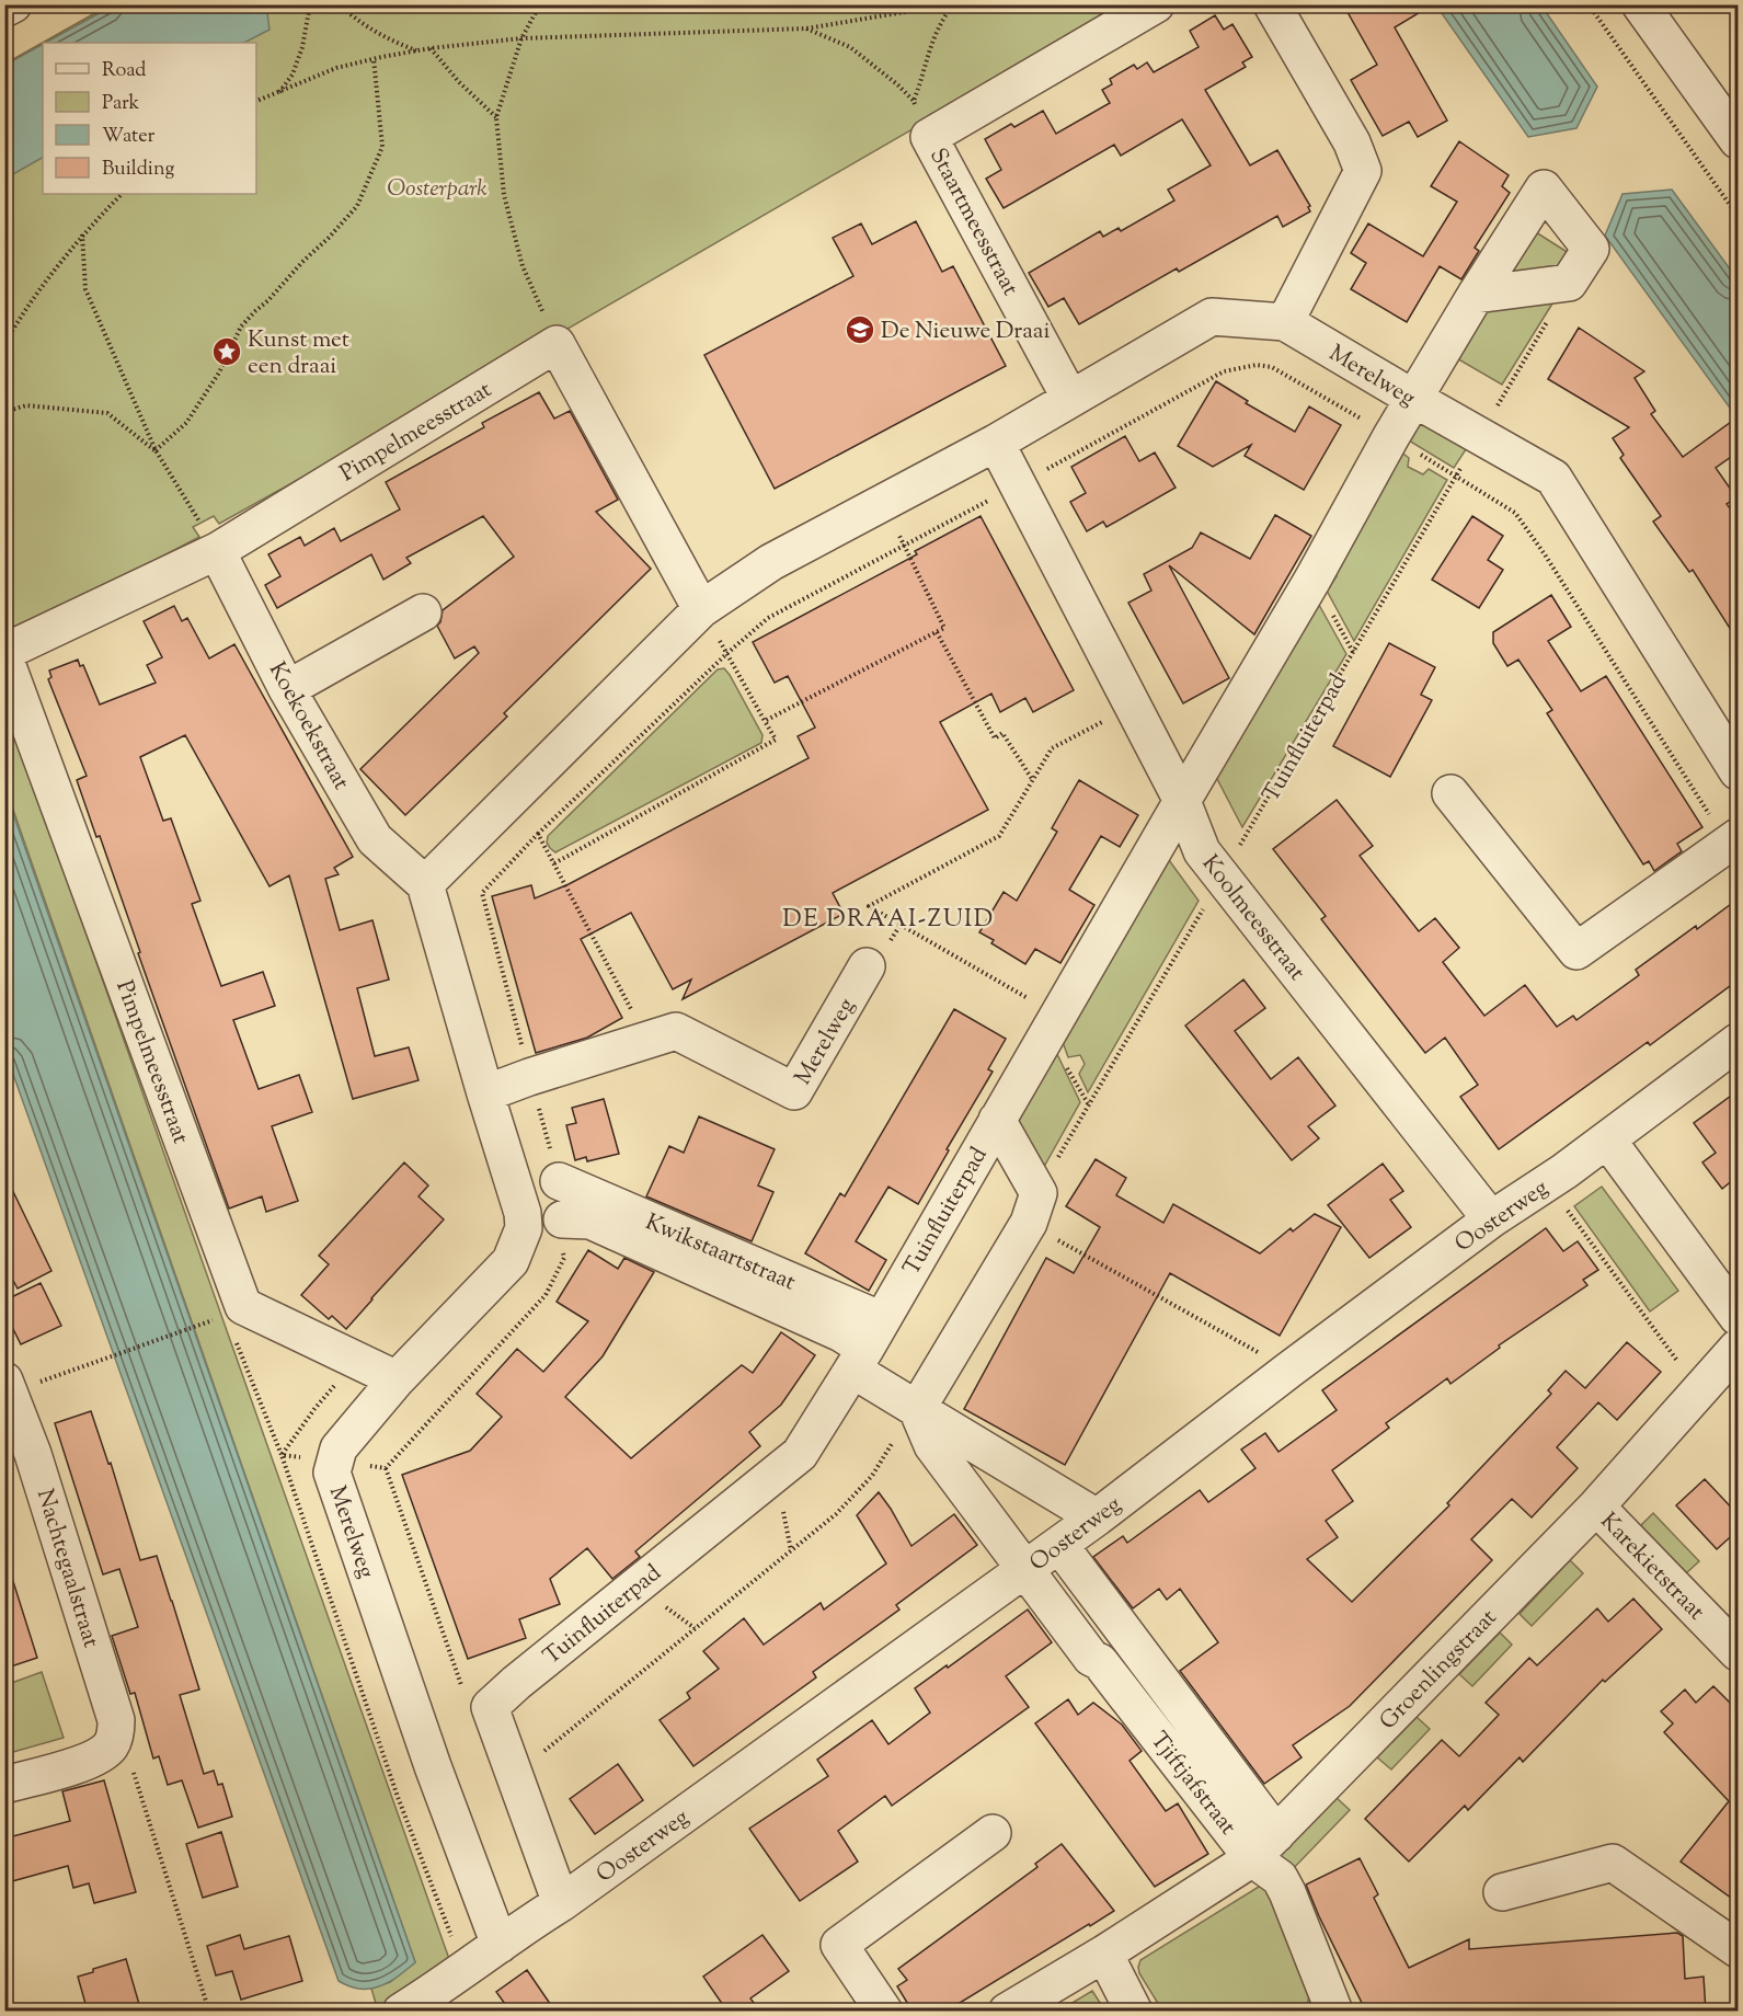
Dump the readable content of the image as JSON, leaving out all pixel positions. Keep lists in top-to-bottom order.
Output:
{
  "streets": {
    "street": [
      "Staartmeesstraat",
      "Merelweg",
      "Pimpelmeesstraat",
      "Koekoekstraat",
      "Tuinfluiterpad",
      "Koolmeesstraat",
      "Oosterweg",
      "Kwikstaartstraat",
      "Karekietstraat",
      "Nachtegaalstraat",
      "Groenlingstraat",
      "Tjiftjafstraat"
    ]
  },
  "crossings": [
    ["Staartmeesstraat", "Merelweg"],
    ["Merelweg", "Pimpelmeesstraat"],
    ["Merelweg", "Koekoekstraat"],
    ["Merelweg", "Tuinfluiterpad"],
    ["Merelweg", "Koolmeesstraat"],
    ["Merelweg", "Oosterweg"],
    ["Pimpelmeesstraat", "Koekoekstraat"],
    ["Tuinfluiterpad", "Koolmeesstraat"],
    ["Tuinfluiterpad", "Oosterweg"],
    ["Tuinfluiterpad", "Kwikstaartstraat"],
    ["Koolmeesstraat", "Oosterweg"],
    ["Oosterweg", "Tjiftjafstraat"],
    ["Karekietstraat", "Groenlingstraat"],
    ["Groenlingstraat", "Tjiftjafstraat"]
  ],
  "districts": ["DE DRAAI-ZUID"],
  "parks": ["Oosterpark"],
  "places": {
    "school or university": ["De Nieuwe Draai"],
    "place": ["Kunst met een draai"]
  },
  "legend": [
    "Road",
    "Park",
    "Water",
    "Building"
  ]
}
